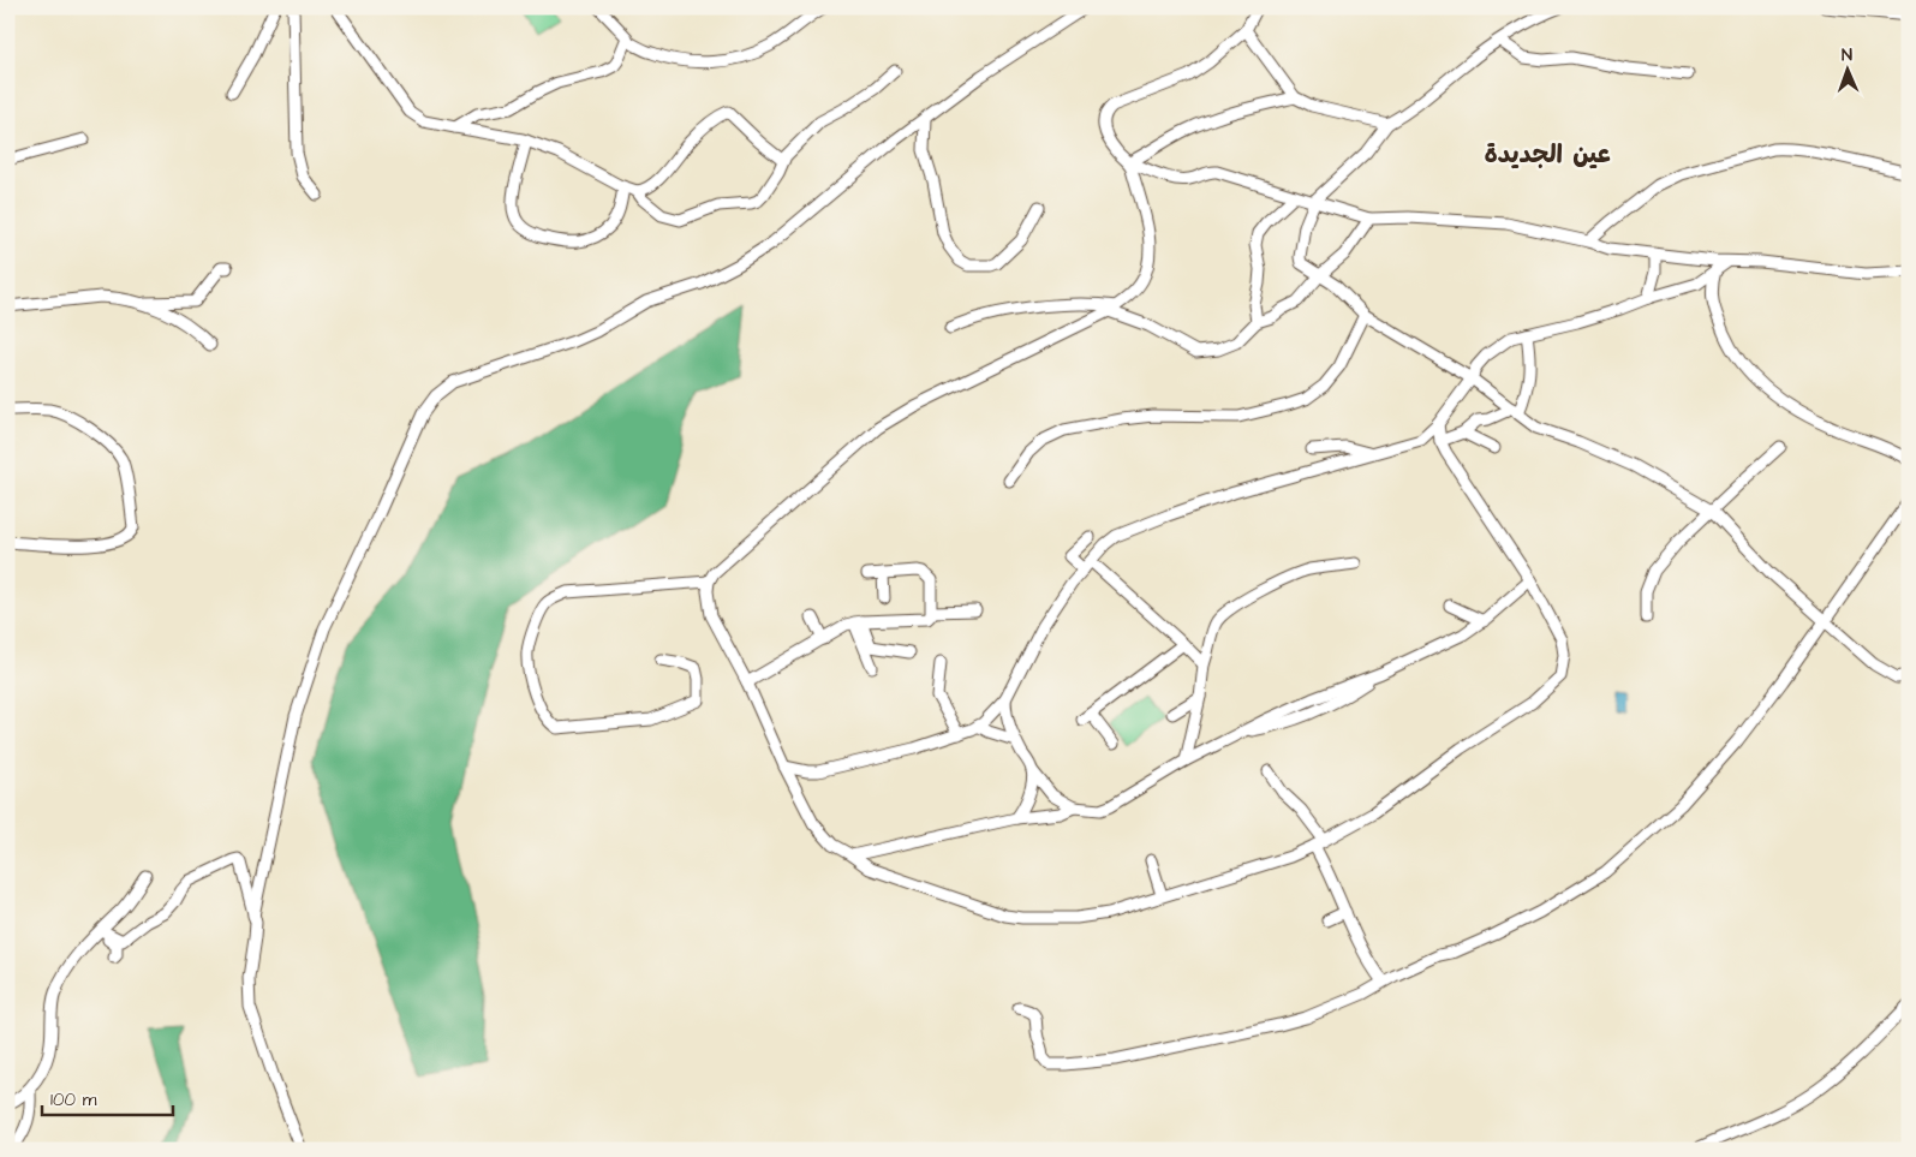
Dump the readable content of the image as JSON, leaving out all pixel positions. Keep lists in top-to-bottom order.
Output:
{
  "districts": ["عين الجديدة"],
  "scale_bar": "100 m",
  "north": "top"
}
